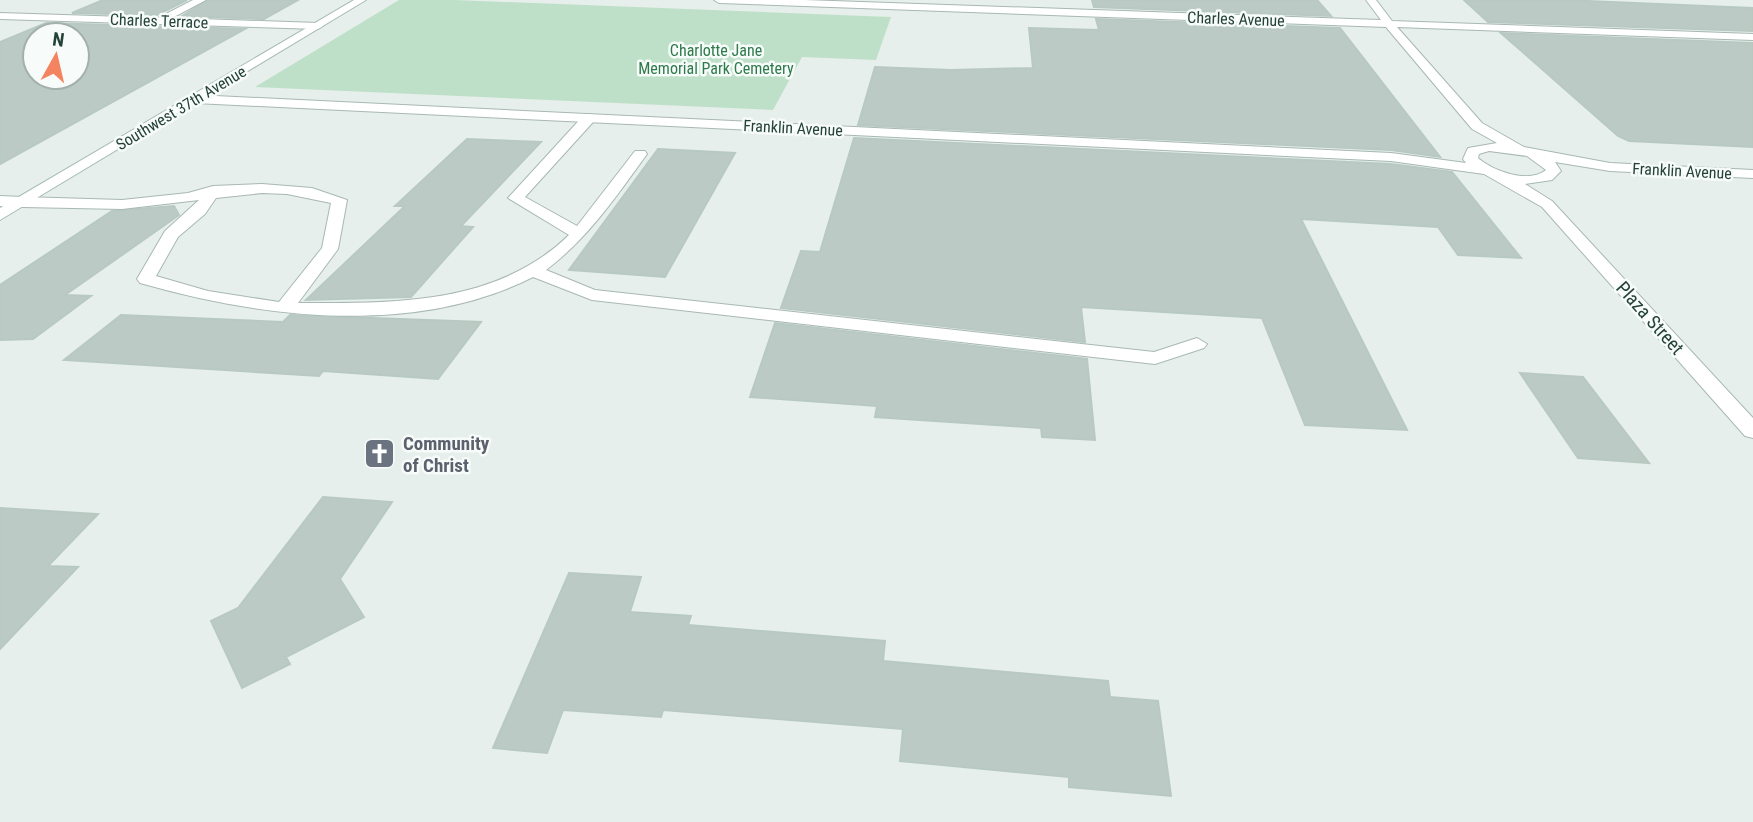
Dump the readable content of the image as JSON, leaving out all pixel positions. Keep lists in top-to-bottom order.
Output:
{
  "streets": {
    "street": [
      "Charles Avenue",
      "Charles Terrace",
      "Southwest 37th Avenue",
      "Franklin Avenue",
      "Plaza Street"
    ]
  },
  "crossings": [
    ["Charles Terrace", "Southwest 37th Avenue"],
    ["Southwest 37th Avenue", "Franklin Avenue"],
    ["Franklin Avenue", "Plaza Street"]
  ],
  "parks": ["Charlotte Jane Memorial Park Cemetery"],
  "places": {
    "church": ["Community of Christ"]
  },
  "north": "top"
}
